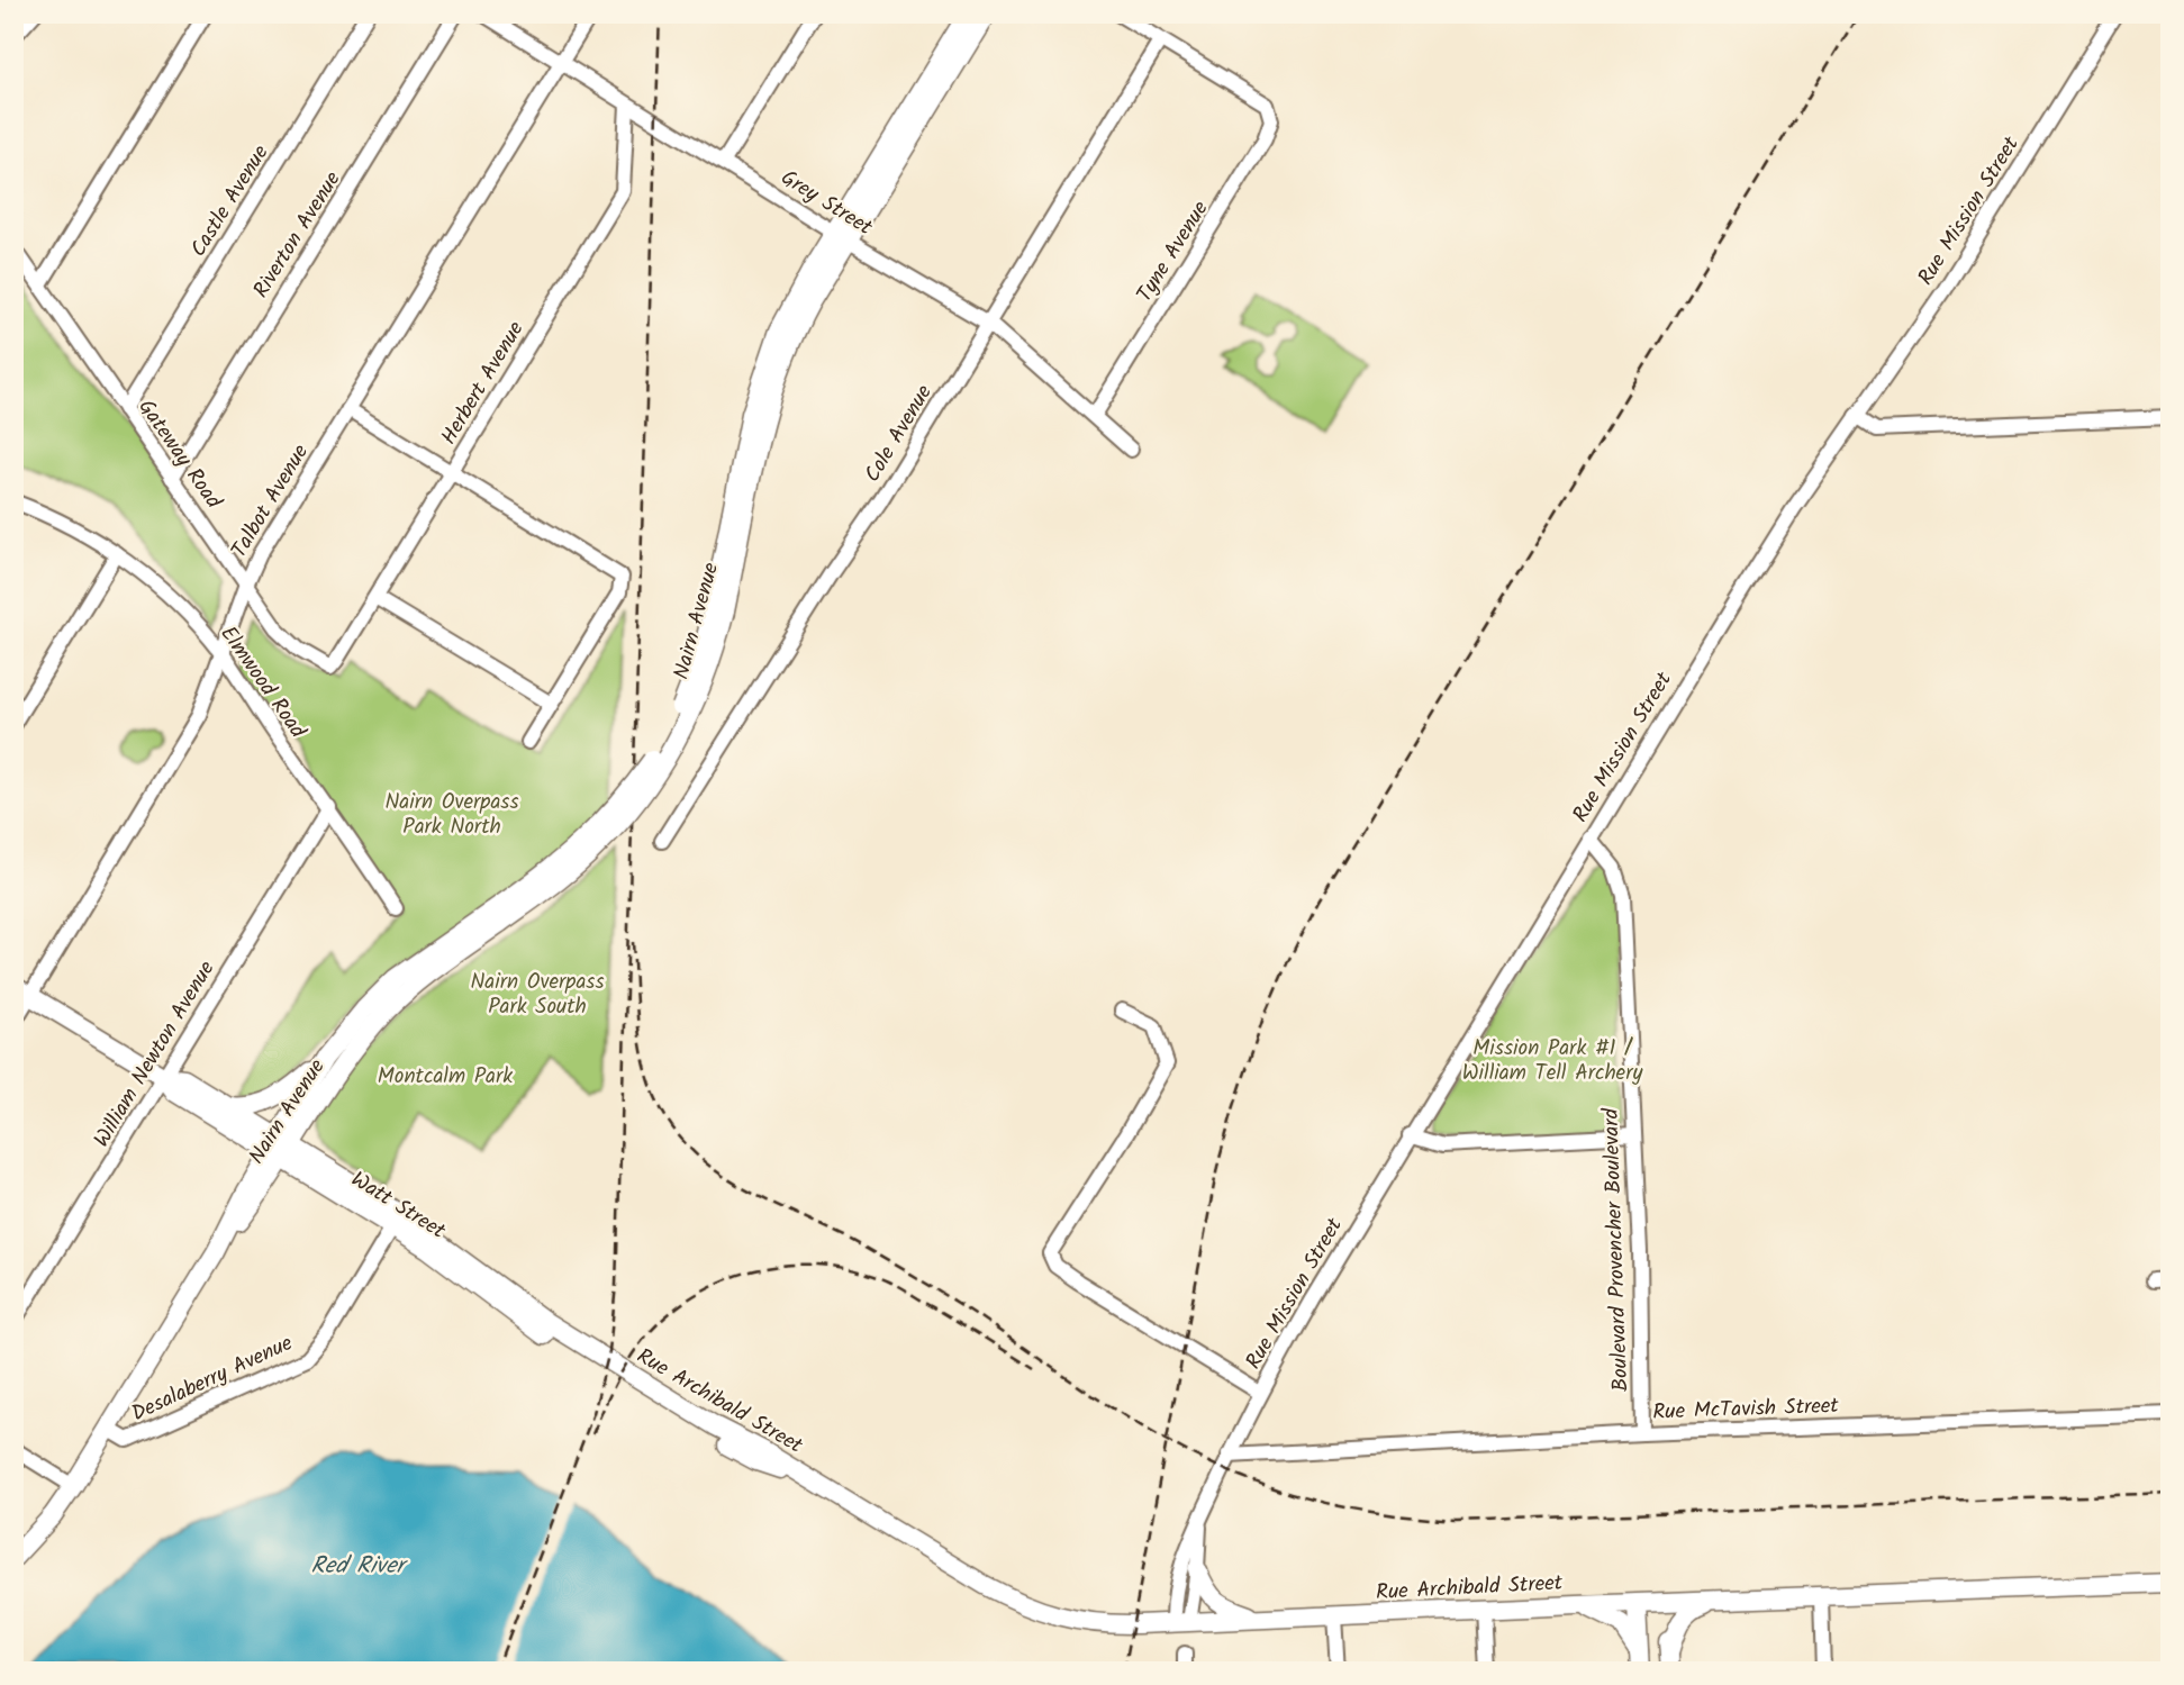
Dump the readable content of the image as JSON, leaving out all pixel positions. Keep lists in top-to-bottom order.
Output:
{
  "streets": {
    "main road": ["Nairn Avenue", "Watt Street", "Rue Archibald Street"],
    "street": [
      "Castle Avenue",
      "Grey Street",
      "Rue Mission Street",
      "Riverton Avenue",
      "Tyne Avenue",
      "Herbert Avenue",
      "Cole Avenue",
      "Gateway Road",
      "Talbot Avenue",
      "Elmwood Road",
      "William Newton Avenue",
      "Boulevard Provencher Boulevard",
      "Desalaberry Avenue",
      "Rue McTavish Street"
    ]
  },
  "crossings": [
    ["Castle Avenue", "Gateway Road"],
    ["Grey Street", "Tyne Avenue"],
    ["Grey Street", "Herbert Avenue"],
    ["Grey Street", "Cole Avenue"],
    ["Grey Street", "Talbot Avenue"],
    ["Grey Street", "Nairn Avenue"],
    ["Rue Mission Street", "Boulevard Provencher Boulevard"],
    ["Rue Mission Street", "Rue Archibald Street"],
    ["Rue Mission Street", "Rue McTavish Street"],
    ["Riverton Avenue", "Gateway Road"],
    ["Tyne Avenue", "Cole Avenue"],
    ["Herbert Avenue", "Gateway Road"],
    ["Gateway Road", "Talbot Avenue"],
    ["Talbot Avenue", "Elmwood Road"],
    ["Talbot Avenue", "Watt Street"],
    ["Nairn Avenue", "Watt Street"],
    ["Nairn Avenue", "Desalaberry Avenue"],
    ["Elmwood Road", "William Newton Avenue"],
    ["William Newton Avenue", "Watt Street"],
    ["Watt Street", "Desalaberry Avenue"],
    ["Watt Street", "Rue Archibald Street"],
    ["Boulevard Provencher Boulevard", "Rue McTavish Street"]
  ],
  "water": ["Red River"],
  "parks": [
    "Nairn Overpass Park North",
    "Nairn Overpass Park South",
    "Mission Park #1 / William Tell Archery",
    "Montcalm Park"
  ]
}
